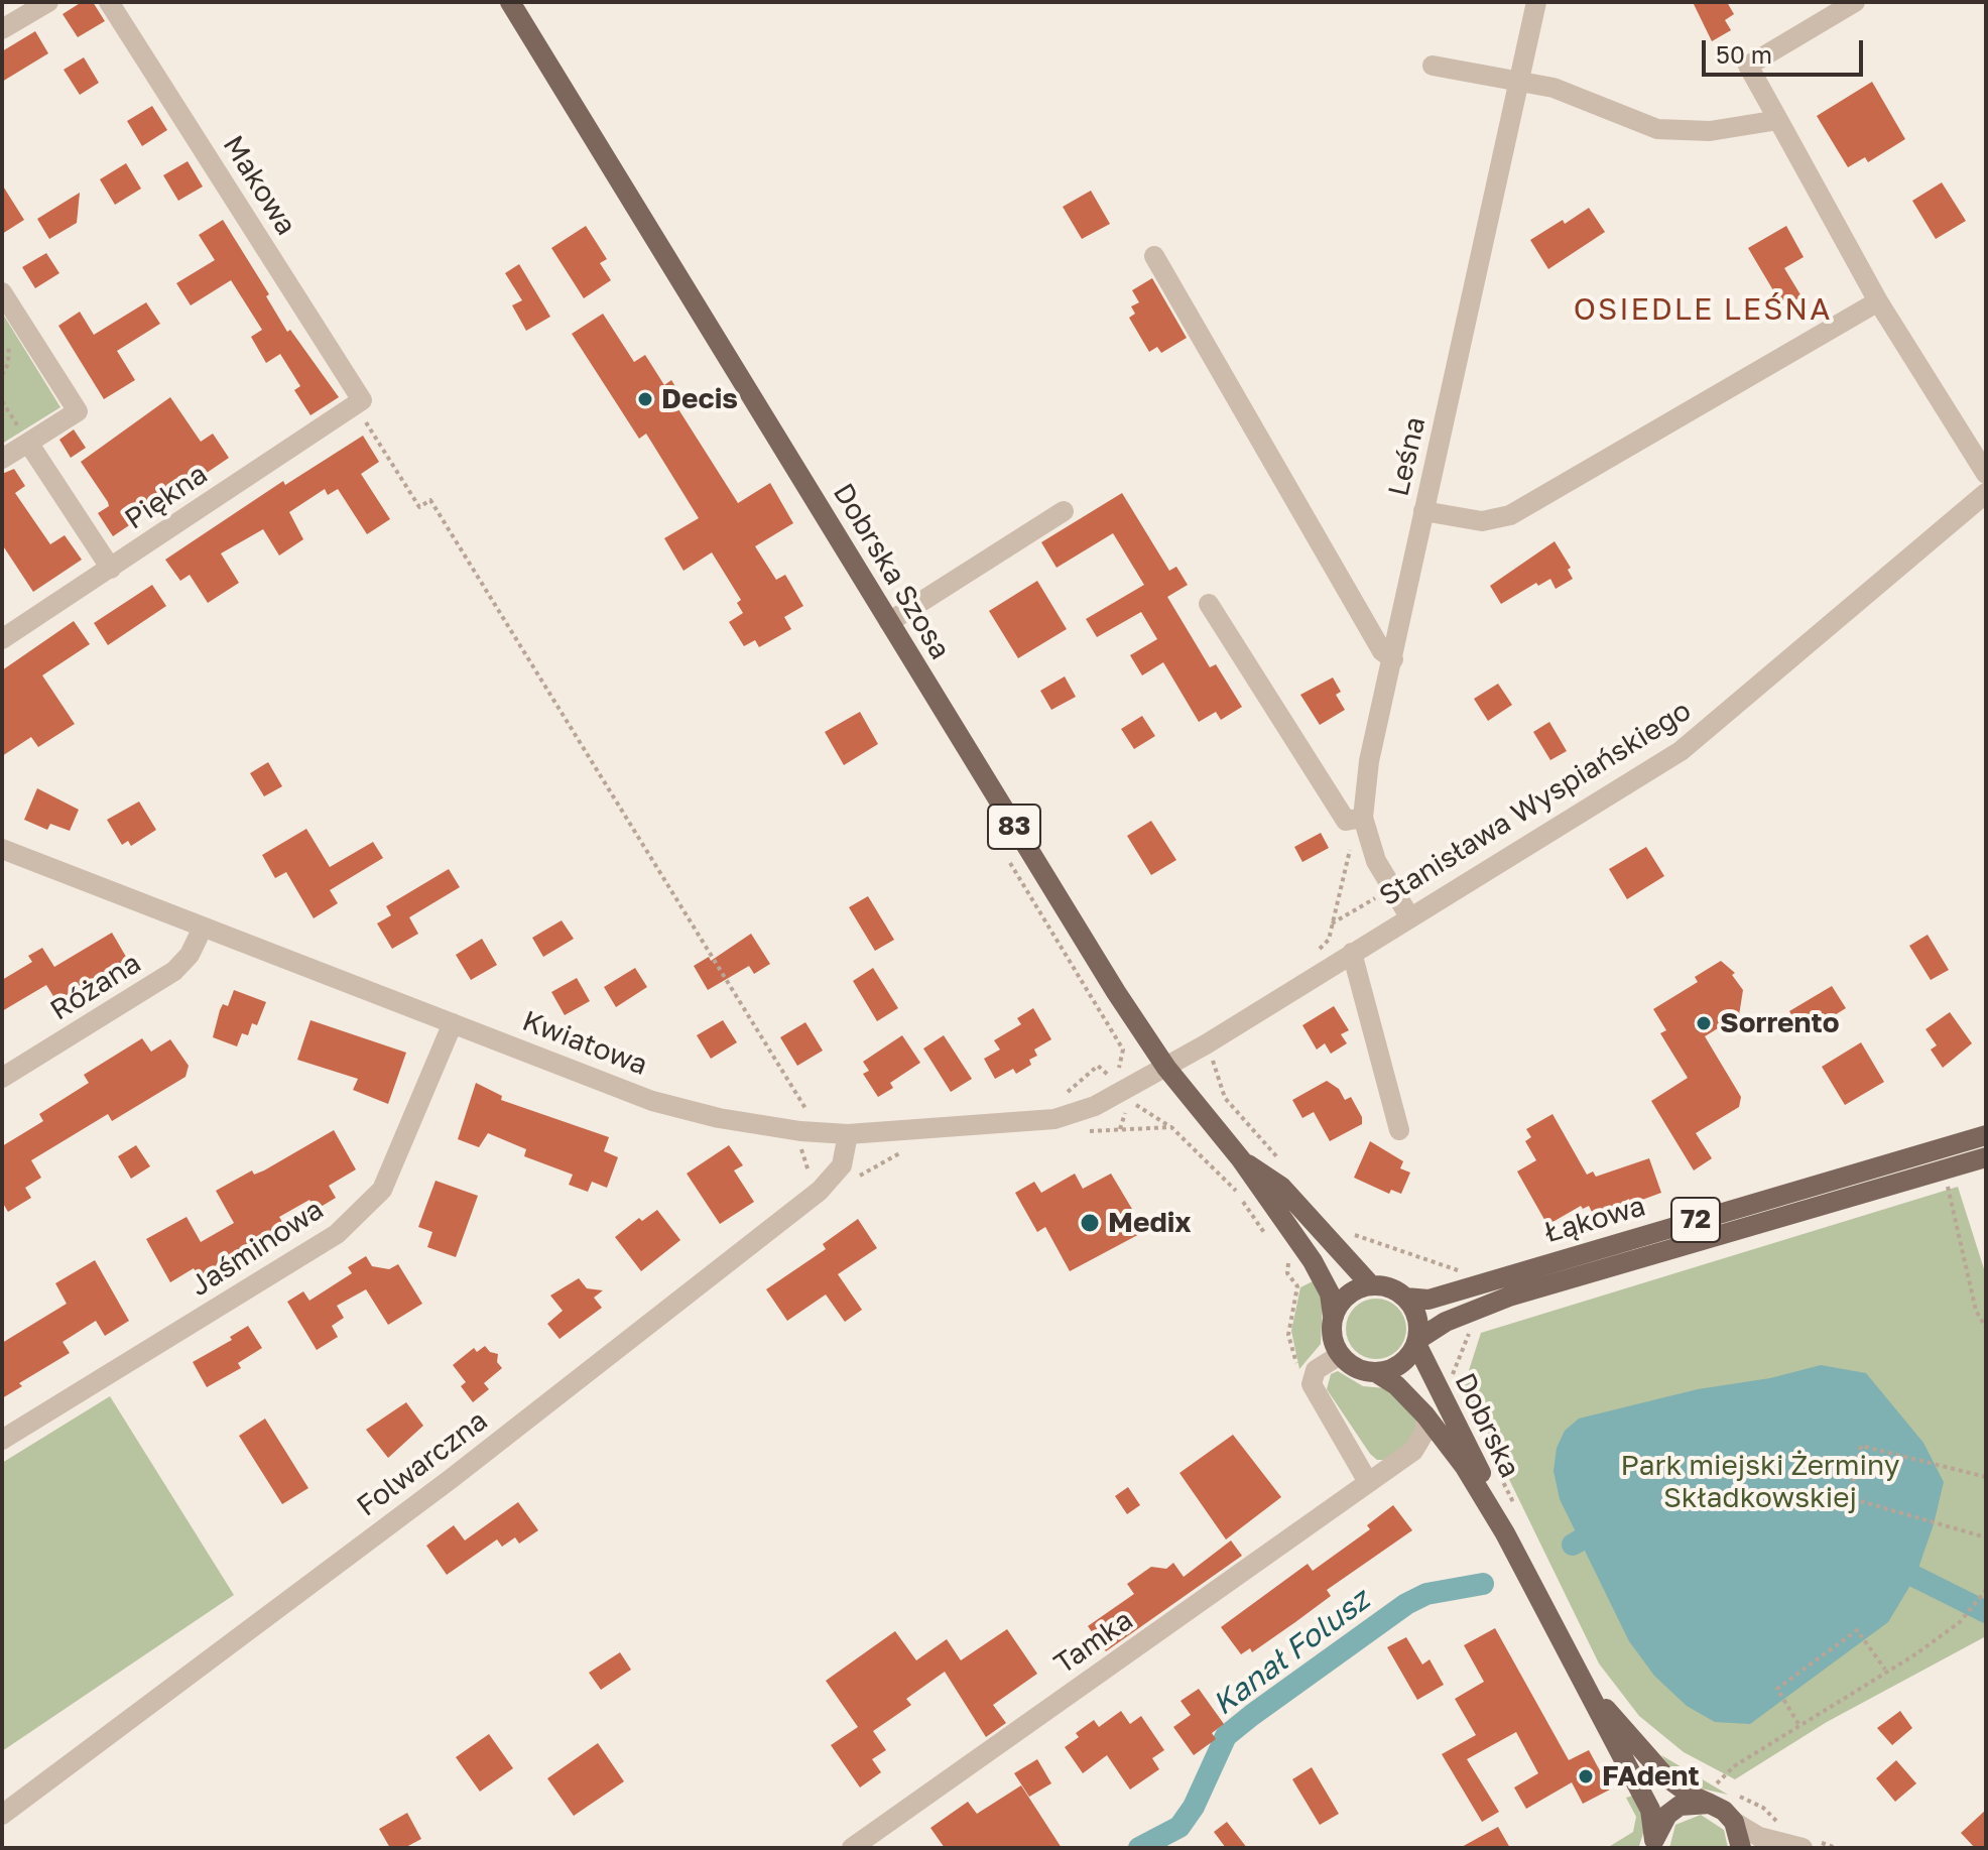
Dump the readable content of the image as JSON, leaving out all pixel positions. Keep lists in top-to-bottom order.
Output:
{
  "streets": {
    "main road": [
      "Dobrska Szosa",
      "83",
      "Łąkowa",
      "72",
      "Dobrska"
    ],
    "street": [
      "Makowa",
      "Leśna",
      "Piękna",
      "Stanisława Wyspiańskiego",
      "Różana",
      "Kwiatowa",
      "Jaśminowa",
      "Folwarczna",
      "Tamka"
    ]
  },
  "crossings": [
    ["Makowa", "Piękna"],
    ["Leśna", "Stanisława Wyspiańskiego"],
    ["Dobrska Szosa", "Stanisława Wyspiańskiego"],
    ["Dobrska Szosa", "Kwiatowa"],
    ["Dobrska Szosa", "Łąkowa"],
    ["Dobrska Szosa", "72"],
    ["Dobrska Szosa", "Dobrska"],
    ["Stanisława Wyspiańskiego", "Kwiatowa"],
    ["Różana", "Kwiatowa"],
    ["Kwiatowa", "Jaśminowa"],
    ["Kwiatowa", "Folwarczna"],
    ["Łąkowa", "72"],
    ["Łąkowa", "Dobrska"],
    ["72", "Dobrska"],
    ["Dobrska", "Tamka"]
  ],
  "districts": ["OSIEDLE LEŚNA"],
  "water": ["Kanał Folusz"],
  "parks": ["Park miejski Żerminy Składkowskiej"],
  "places": [
    "Decis",
    "Sorrento",
    "Medix",
    "FAdent"
  ],
  "scale_bar": "50 m"
}
